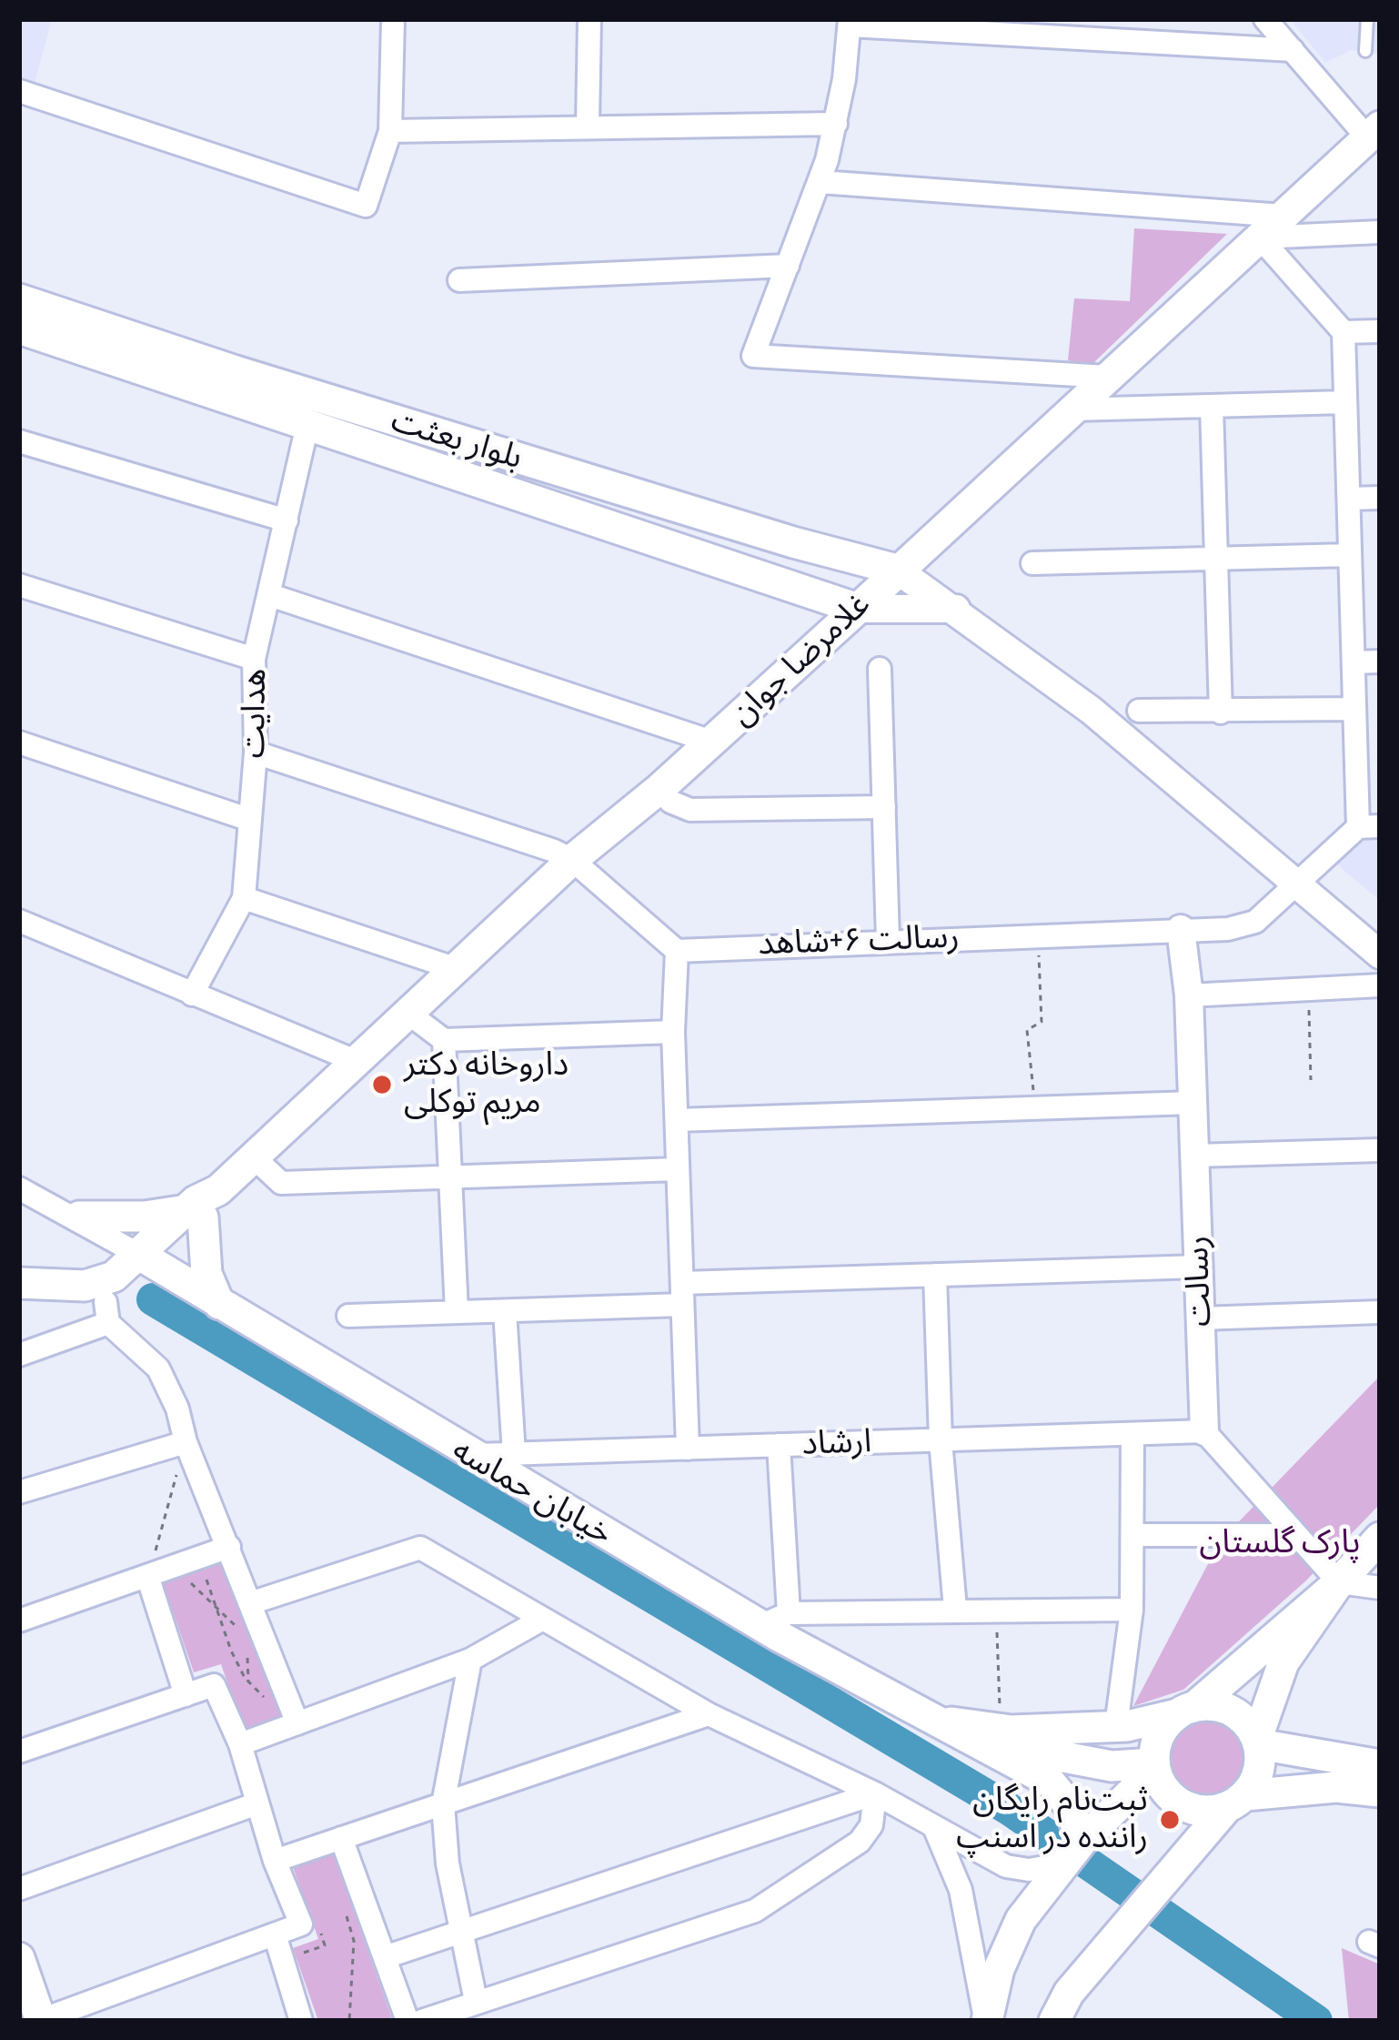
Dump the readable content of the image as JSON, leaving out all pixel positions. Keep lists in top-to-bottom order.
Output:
{
  "streets": {
    "main road": ["بلوار بعثت", "غلامرضا جوان", "خیابان حماسه"],
    "street": [
      "هدایت",
      "رسالت ۶+شاهد",
      "رسالت",
      "ارشاد"
    ]
  },
  "crossings": [
    ["بلوار بعثت", "غلامرضا جوان"],
    ["بلوار بعثت", "هدایت"],
    ["غلامرضا جوان", "خیابان حماسه"],
    ["رسالت ۶+شاهد", "رسالت"],
    ["رسالت", "ارشاد"],
    ["ارشاد", "خیابان حماسه"]
  ],
  "parks": ["پارک گلستان"],
  "places": ["داروخانه دکتر مریم توکلی", "ثبت‌نام رایگان راننده در اسنپ"]
}
